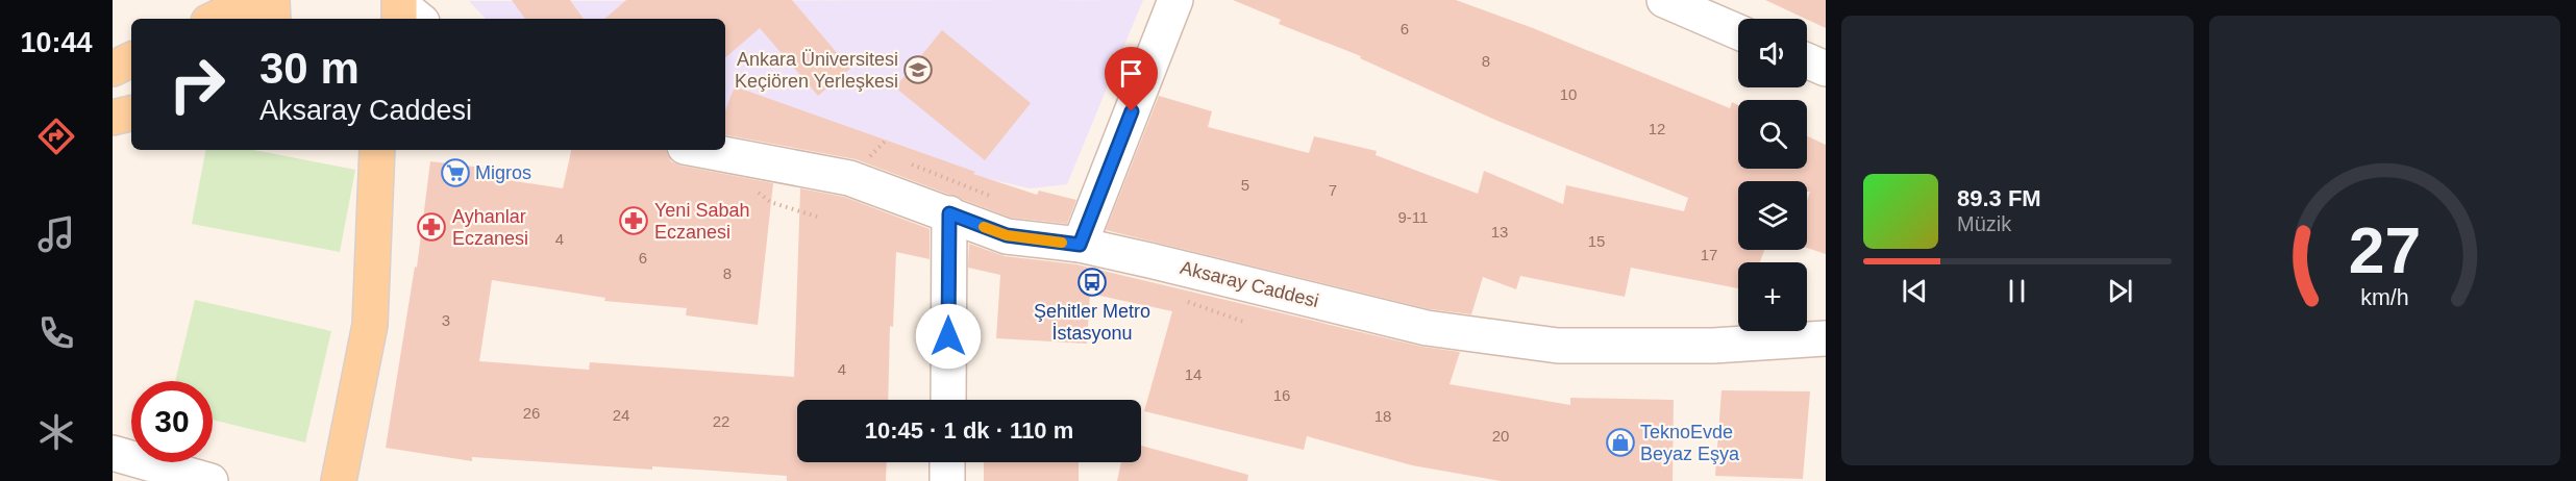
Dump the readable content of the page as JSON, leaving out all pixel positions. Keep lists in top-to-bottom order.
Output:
{
  "streets": {
    "street": ["Aksaray Caddesi"]
  },
  "places": {
    "school or university": ["Ankara Üniversitesi Keçiören Yerleşkesi"],
    "supermarket": ["Migros"],
    "pharmacy": ["Yeni Sabah Eczanesi", "Ayhanlar Eczanesi"],
    "bus stop": ["Şehitler Metro İstasyonu"],
    "shop": ["TeknoEvde Beyaz Eşya"]
  },
  "house_numbers": [
    "6",
    "8",
    "10",
    "12",
    "5",
    "7",
    "9-11",
    "13",
    "4",
    "15",
    "17",
    "6",
    "8",
    "3",
    "4",
    "14",
    "16",
    "26",
    "24",
    "18",
    "22",
    "20"
  ],
  "page": {
    "tabs": "10:44",
    "map_buttons": "+",
    "turn": ["30 m", "Aksaray Caddesi"],
    "song": ["89.3 FM", "Müzik"],
    "limit": "30",
    "trip": "10:45 · 1 dk · 110 m",
    "gauge": ["27", "km/h"]
  }
}
